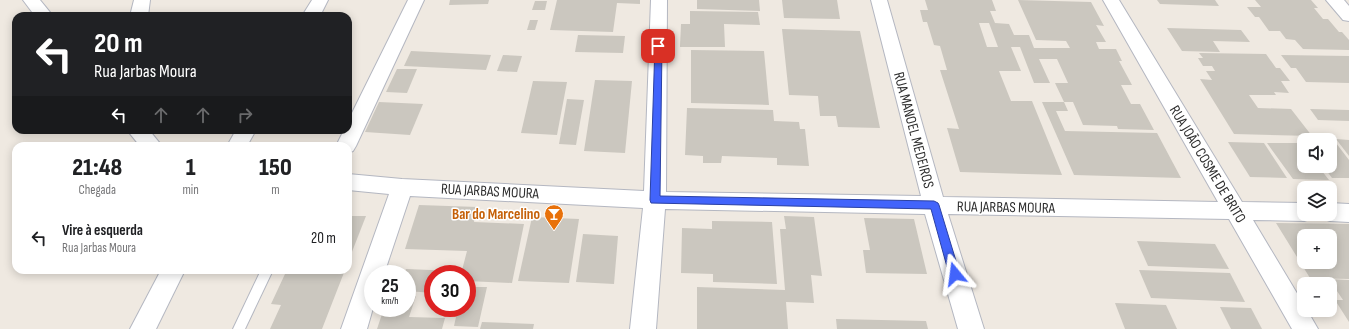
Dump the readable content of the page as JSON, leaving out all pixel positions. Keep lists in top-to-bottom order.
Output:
{
  "streets": {
    "street": ["RUA MANOEL MEDEIROS", "RUA JOÃO COSME DE BRITO", "RUA JARBAS MOURA"]
  },
  "crossings": [
    ["RUA MANOEL MEDEIROS", "RUA JARBAS MOURA"],
    ["RUA JOÃO COSME DE BRITO", "RUA JARBAS MOURA"]
  ],
  "places": {
    "bar": ["Bar do Marcelino"]
  },
  "page": {
    "turn": ["20 m", "Rua Jarbas Moura"],
    "map_buttons": ["+", "−"],
    "eta": [
      "21:48",
      "Chegada",
      "1",
      "min",
      "150",
      "m"
    ],
    "list": [
      {
        "name": "Vire à esquerda",
        "note": "Rua Jarbas Moura",
        "value": "20 m"
      }
    ],
    "speed": "25 km/h",
    "limit": "30"
  }
}
